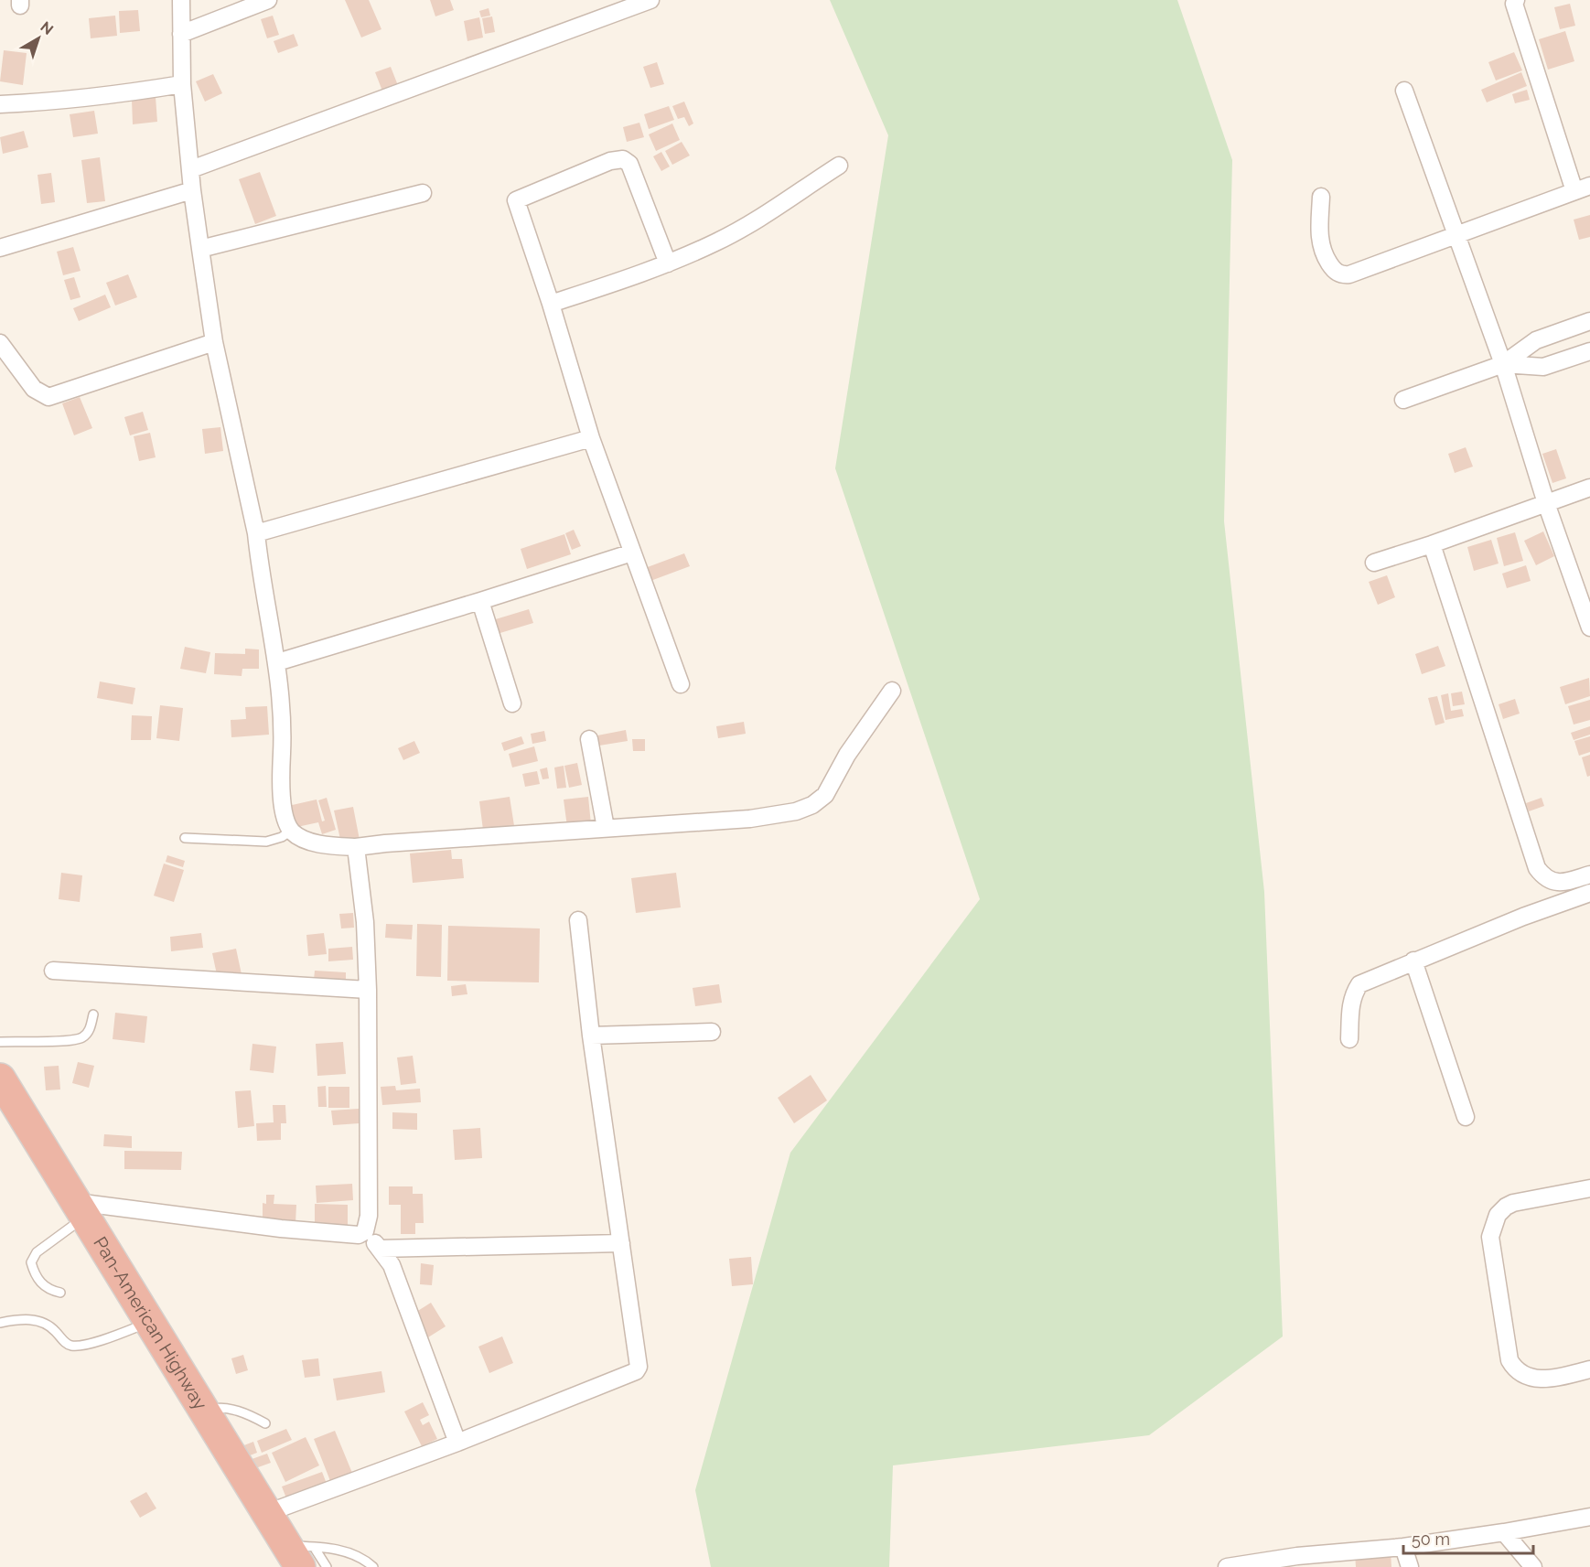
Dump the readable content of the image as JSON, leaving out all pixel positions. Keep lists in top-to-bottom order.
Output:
{
  "streets": {
    "highway": ["Pan-American Highway"]
  },
  "scale_bar": "50 m",
  "north": "top right"
}
